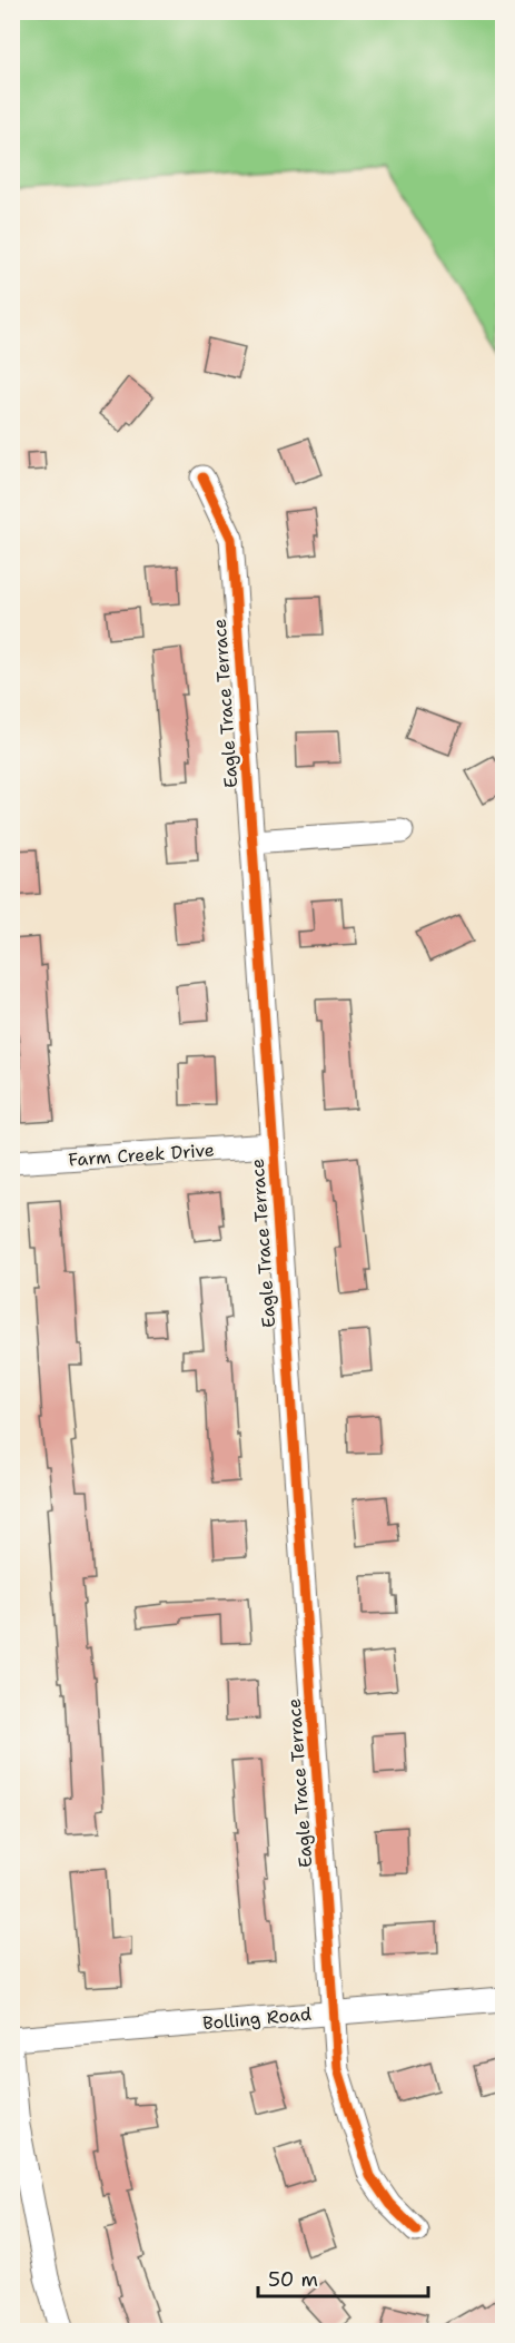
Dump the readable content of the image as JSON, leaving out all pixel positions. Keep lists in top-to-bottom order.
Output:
{
  "streets": {
    "street": ["Eagle Trace Terrace", "Farm Creek Drive", "Bolling Road"]
  },
  "crossings": [
    ["Eagle Trace Terrace", "Farm Creek Drive"],
    ["Eagle Trace Terrace", "Bolling Road"]
  ],
  "scale_bar": "50 m"
}
